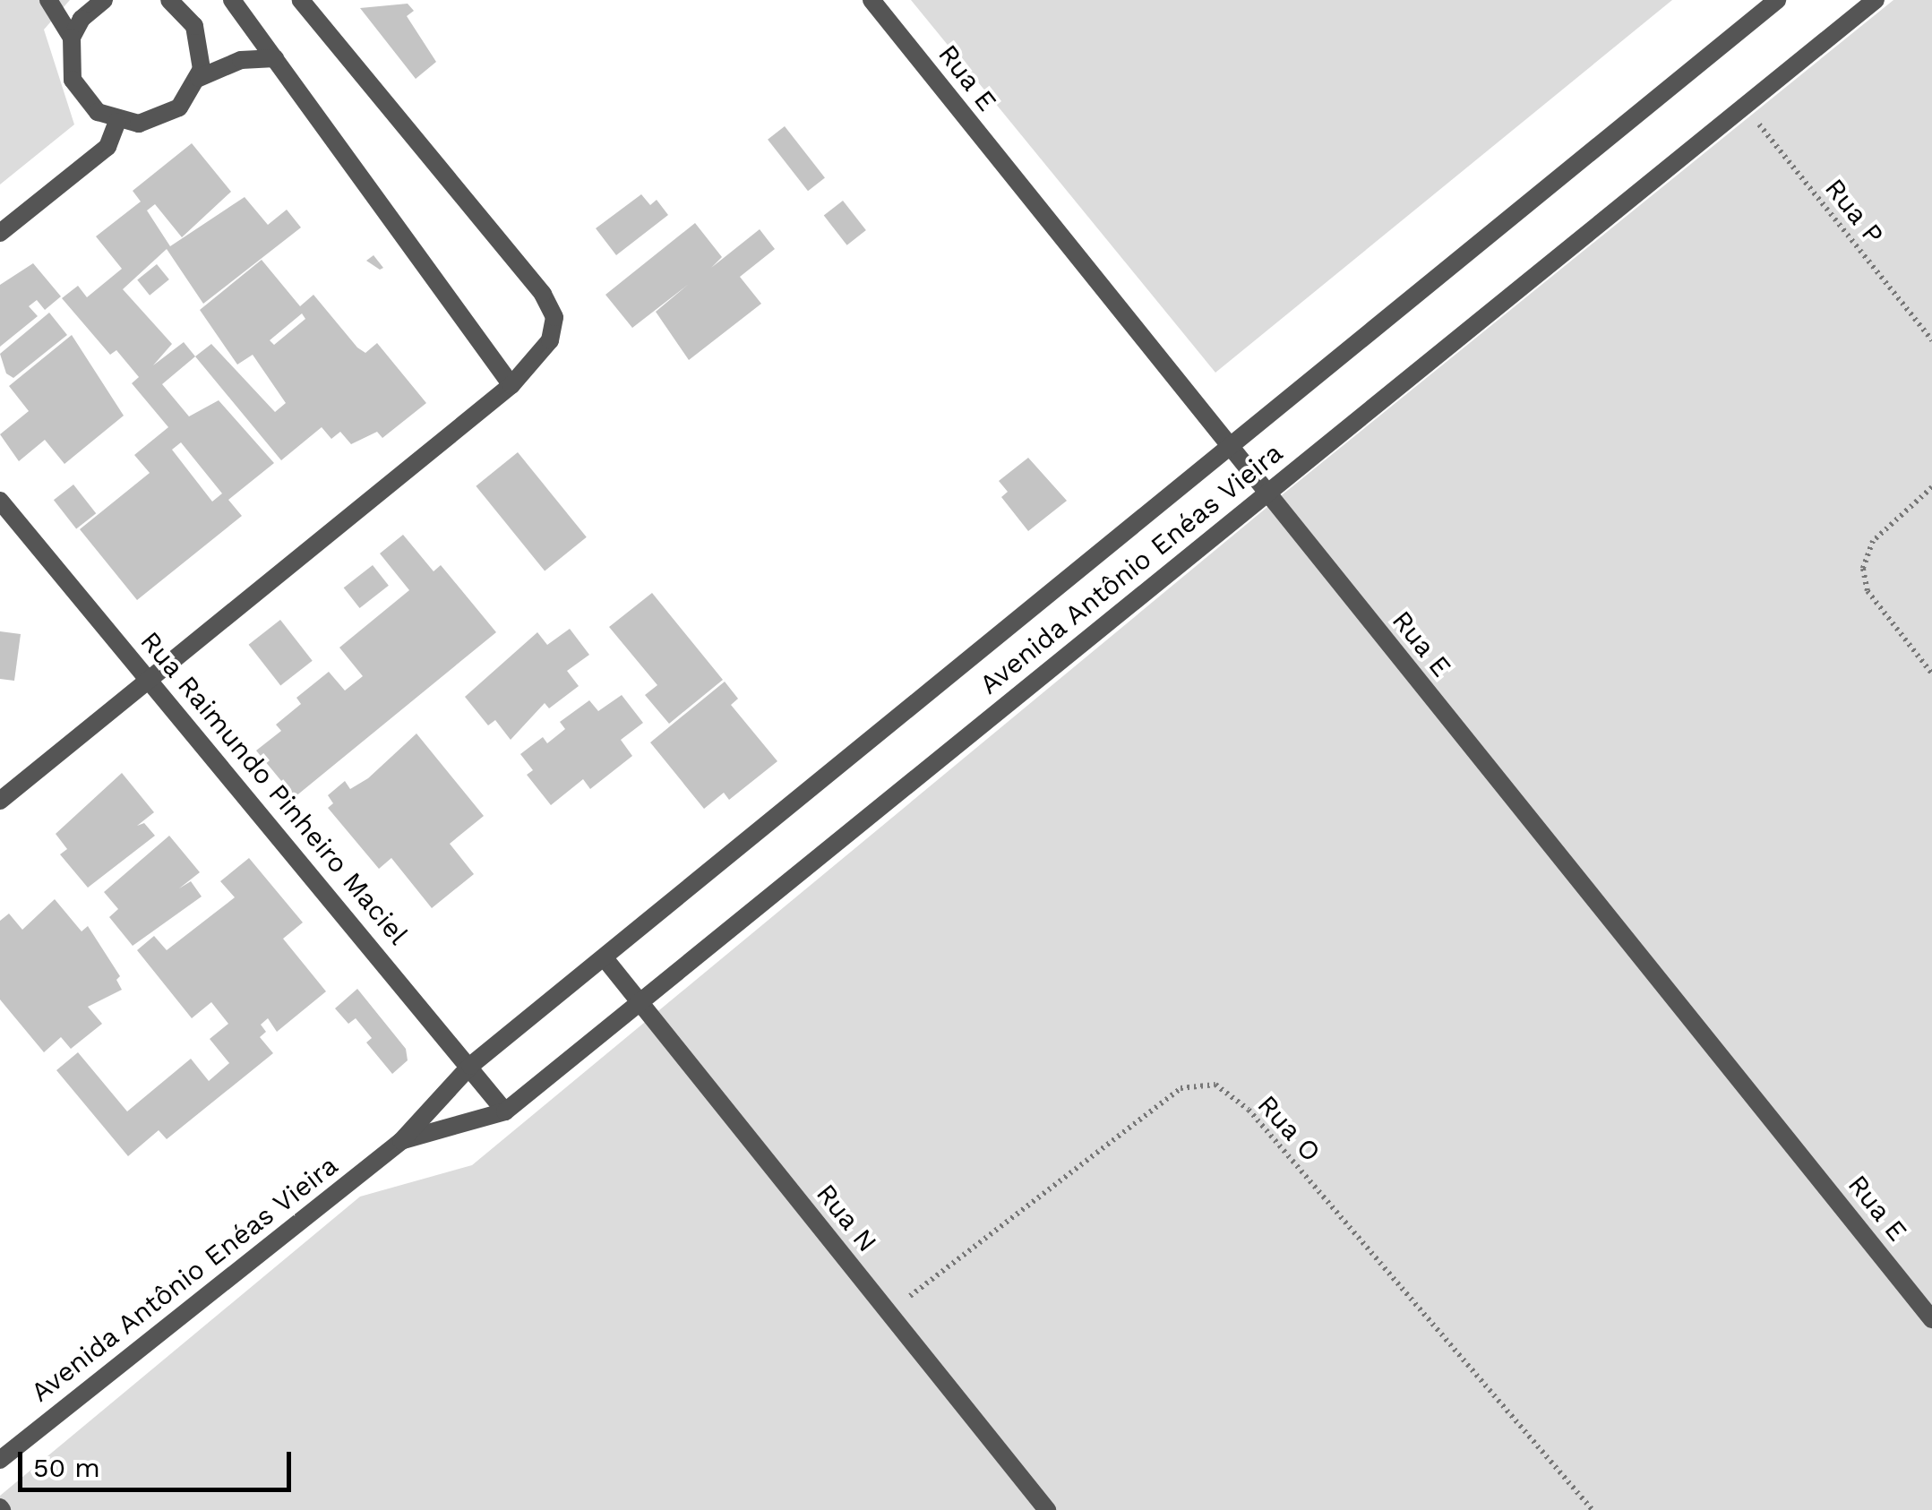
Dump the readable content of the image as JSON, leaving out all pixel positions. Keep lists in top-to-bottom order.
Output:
{
  "streets": {
    "street": [
      "Rua E",
      "Avenida Antônio Enéas Vieira",
      "Rua Raimundo Pinheiro Maciel",
      "Rua N"
    ],
    "path": ["Rua P", "Rua O"]
  },
  "crossings": [
    ["Rua E", "Avenida Antônio Enéas Vieira"],
    ["Rua P", "Avenida Antônio Enéas Vieira"],
    ["Avenida Antônio Enéas Vieira", "Rua Raimundo Pinheiro Maciel"],
    ["Avenida Antônio Enéas Vieira", "Rua N"],
    ["Rua O", "Rua N"]
  ],
  "scale_bar": "50 m"
}
